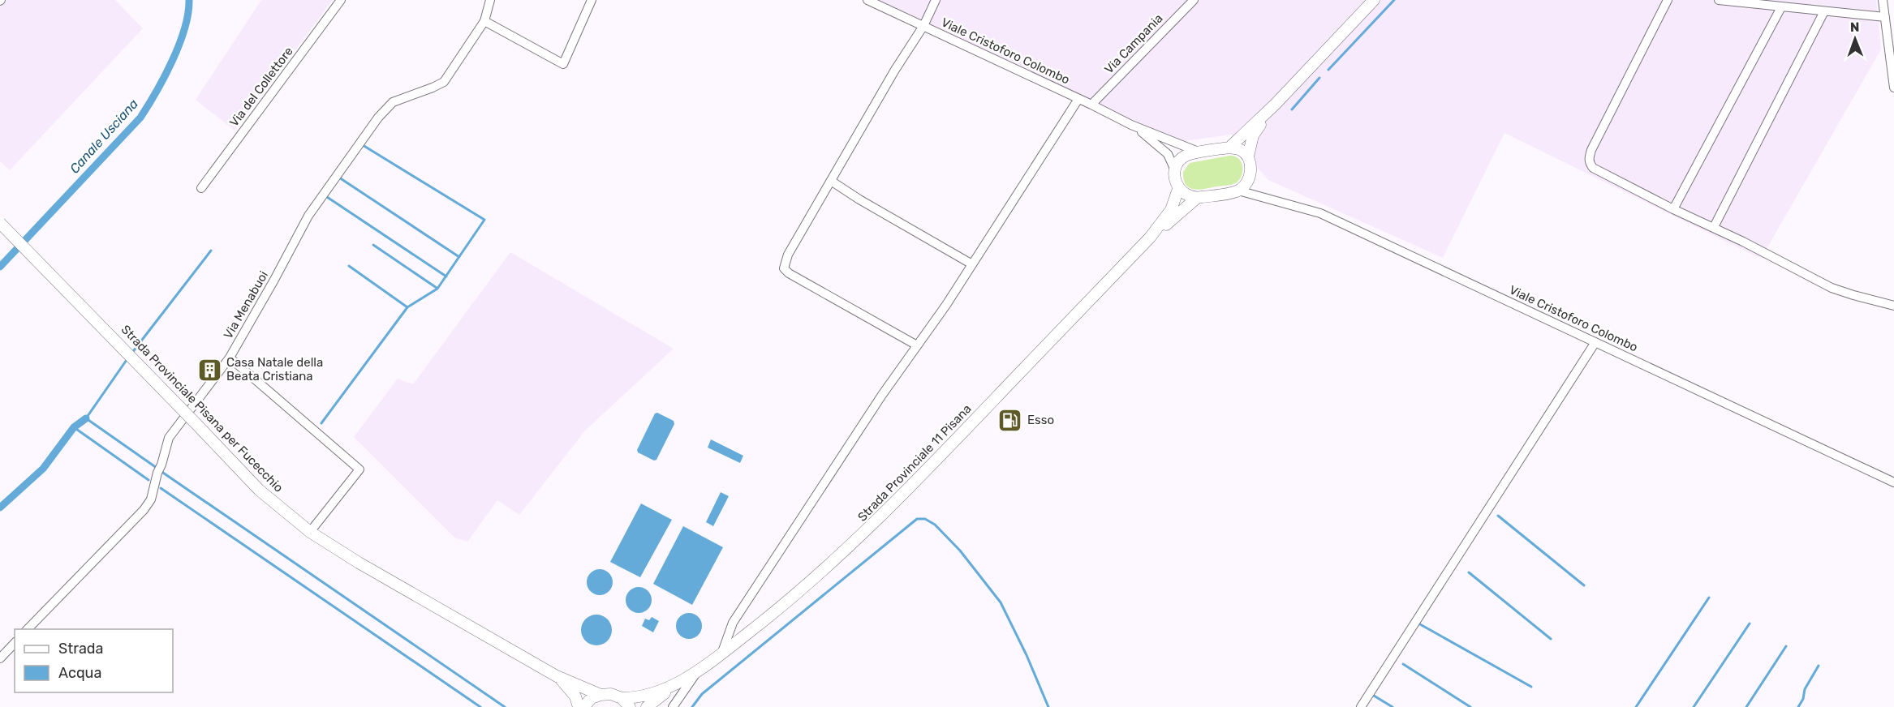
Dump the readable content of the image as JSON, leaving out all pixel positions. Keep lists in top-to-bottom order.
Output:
{
  "streets": {
    "main road": ["Strada Provinciale Pisana per Fucecchio", "Strada Provinciale 11 Pisana"],
    "street": [
      "Via Campania",
      "Viale Cristoforo Colombo",
      "Via del Collettore",
      "Via Menabuoi"
    ]
  },
  "crossings": [
    ["Via Campania", "Viale Cristoforo Colombo"],
    ["Viale Cristoforo Colombo", "Strada Provinciale 11 Pisana"],
    ["Strada Provinciale Pisana per Fucecchio", "Strada Provinciale 11 Pisana"]
  ],
  "water": ["Canale Usciana"],
  "places": {
    "building": ["Casa Natale della Beata Cristiana"],
    "fuel station": ["Esso"]
  },
  "legend": ["Strada", "Acqua"],
  "north": "top"
}
